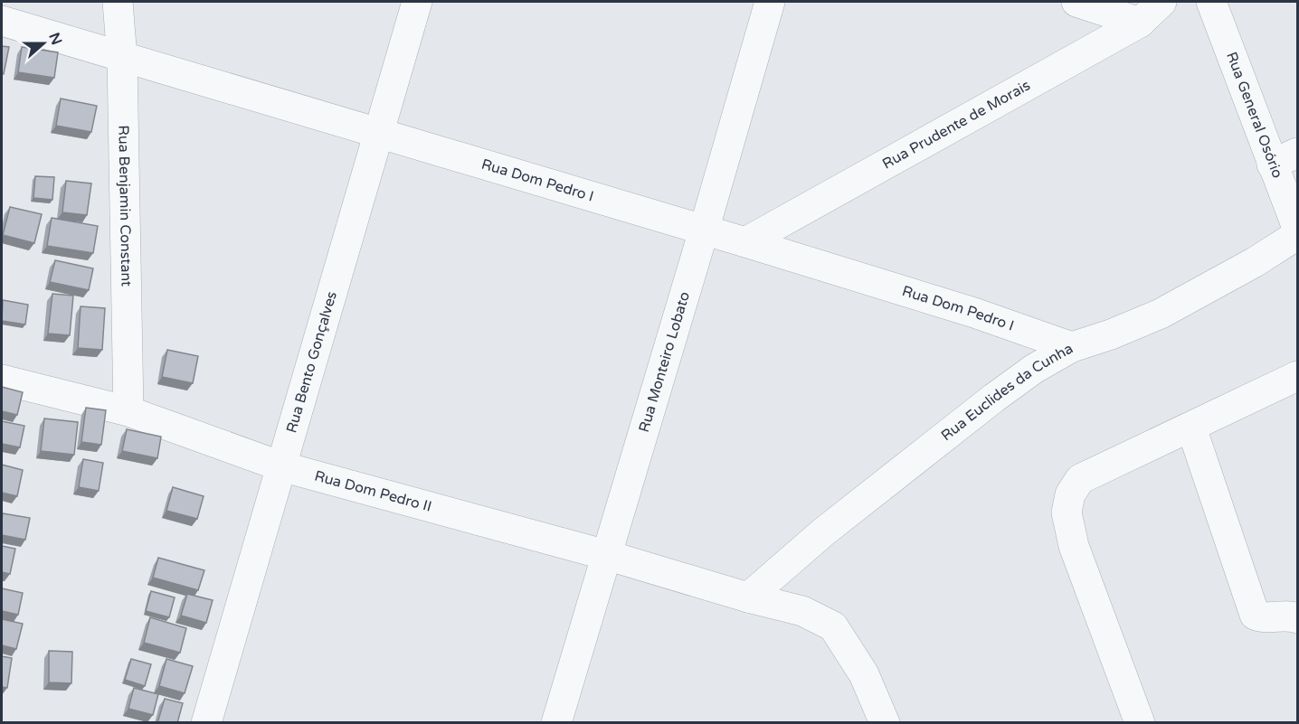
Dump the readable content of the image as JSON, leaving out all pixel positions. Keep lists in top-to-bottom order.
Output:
{
  "streets": {
    "street": [
      "Rua General Osório",
      "Rua Prudente de Morais",
      "Rua Dom Pedro I",
      "Rua Benjamin Constant",
      "Rua Bento Gonçalves",
      "Rua Monteiro Lobato",
      "Rua Euclides da Cunha",
      "Rua Dom Pedro II"
    ]
  },
  "crossings": [
    ["Rua Prudente de Morais", "Rua Dom Pedro I"],
    ["Rua Dom Pedro I", "Rua Benjamin Constant"],
    ["Rua Dom Pedro I", "Rua Bento Gonçalves"],
    ["Rua Dom Pedro I", "Rua Monteiro Lobato"],
    ["Rua Dom Pedro I", "Rua Euclides da Cunha"],
    ["Rua Benjamin Constant", "Rua Dom Pedro II"],
    ["Rua Bento Gonçalves", "Rua Dom Pedro II"],
    ["Rua Monteiro Lobato", "Rua Dom Pedro II"],
    ["Rua Euclides da Cunha", "Rua Dom Pedro II"]
  ],
  "north": "right"
}
